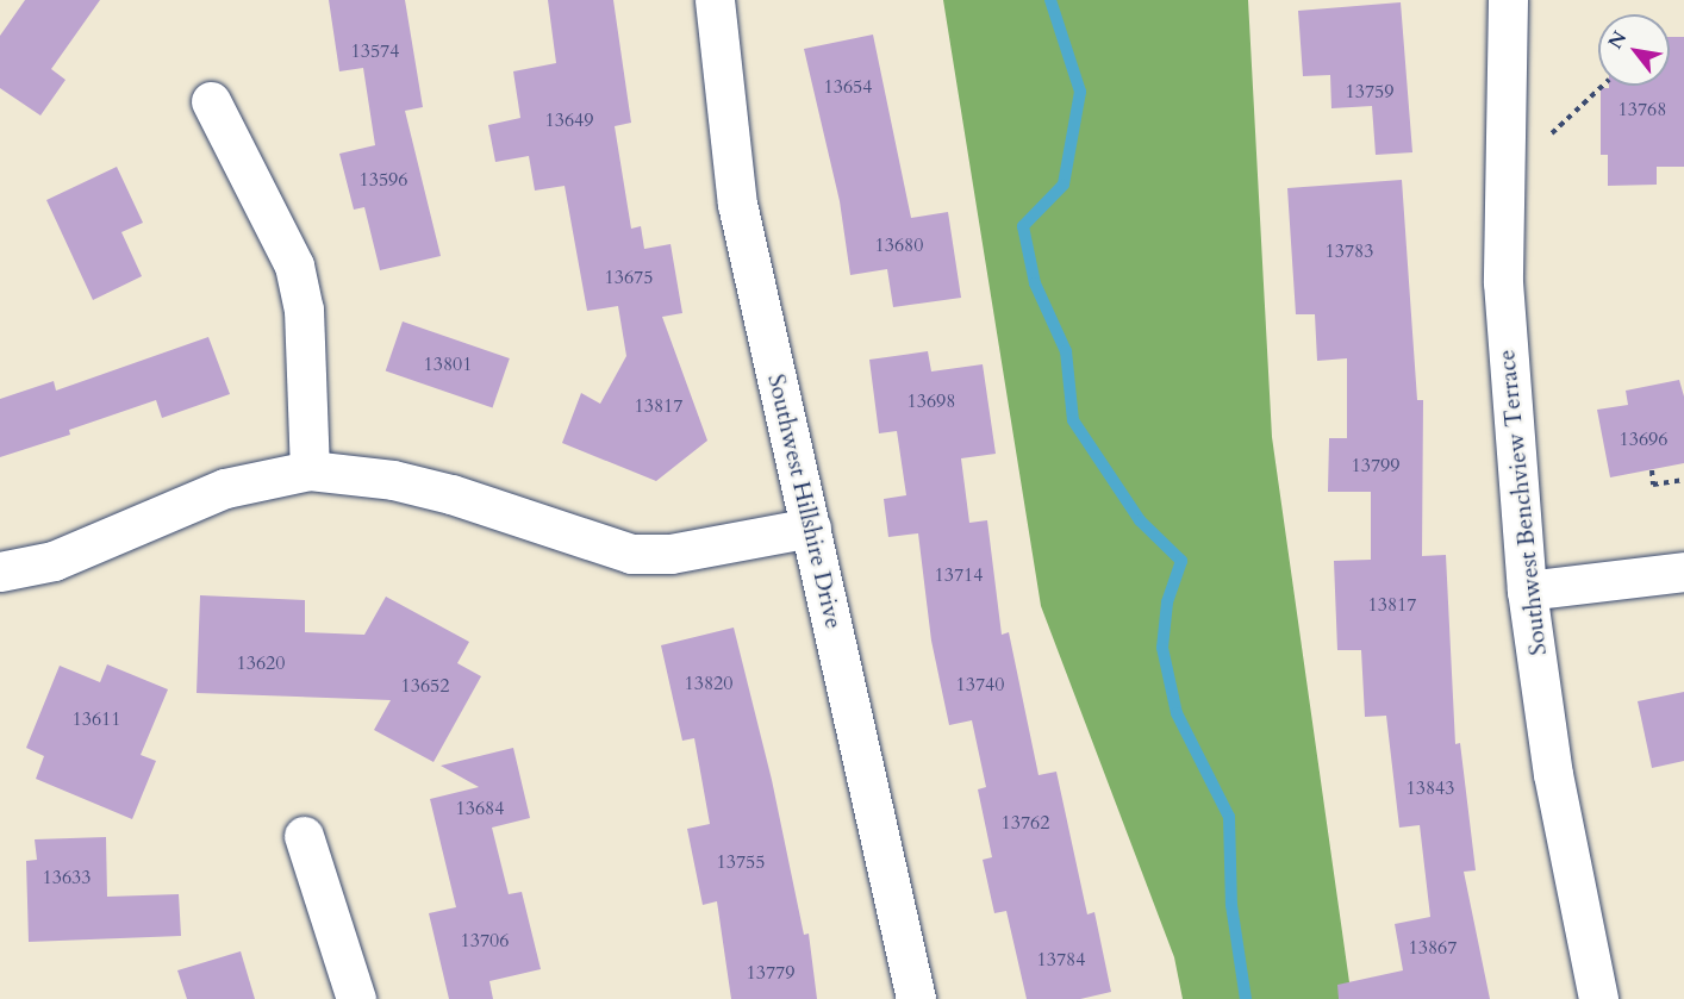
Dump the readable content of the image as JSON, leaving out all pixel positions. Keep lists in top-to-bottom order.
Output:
{
  "streets": {
    "street": ["Southwest Hillshire Drive", "Southwest Benchview Terrace"]
  },
  "house_numbers": [
    "13574",
    "13654",
    "13759",
    "13768",
    "13649",
    "13596",
    "13680",
    "13783",
    "13675",
    "13801",
    "13698",
    "13817",
    "13696",
    "13799",
    "13714",
    "13817",
    "13620",
    "13820",
    "13740",
    "13652",
    "13611",
    "13843",
    "13684",
    "13762",
    "13755",
    "13633",
    "13706",
    "13867",
    "13784",
    "13779"
  ],
  "north": "top left"
}
